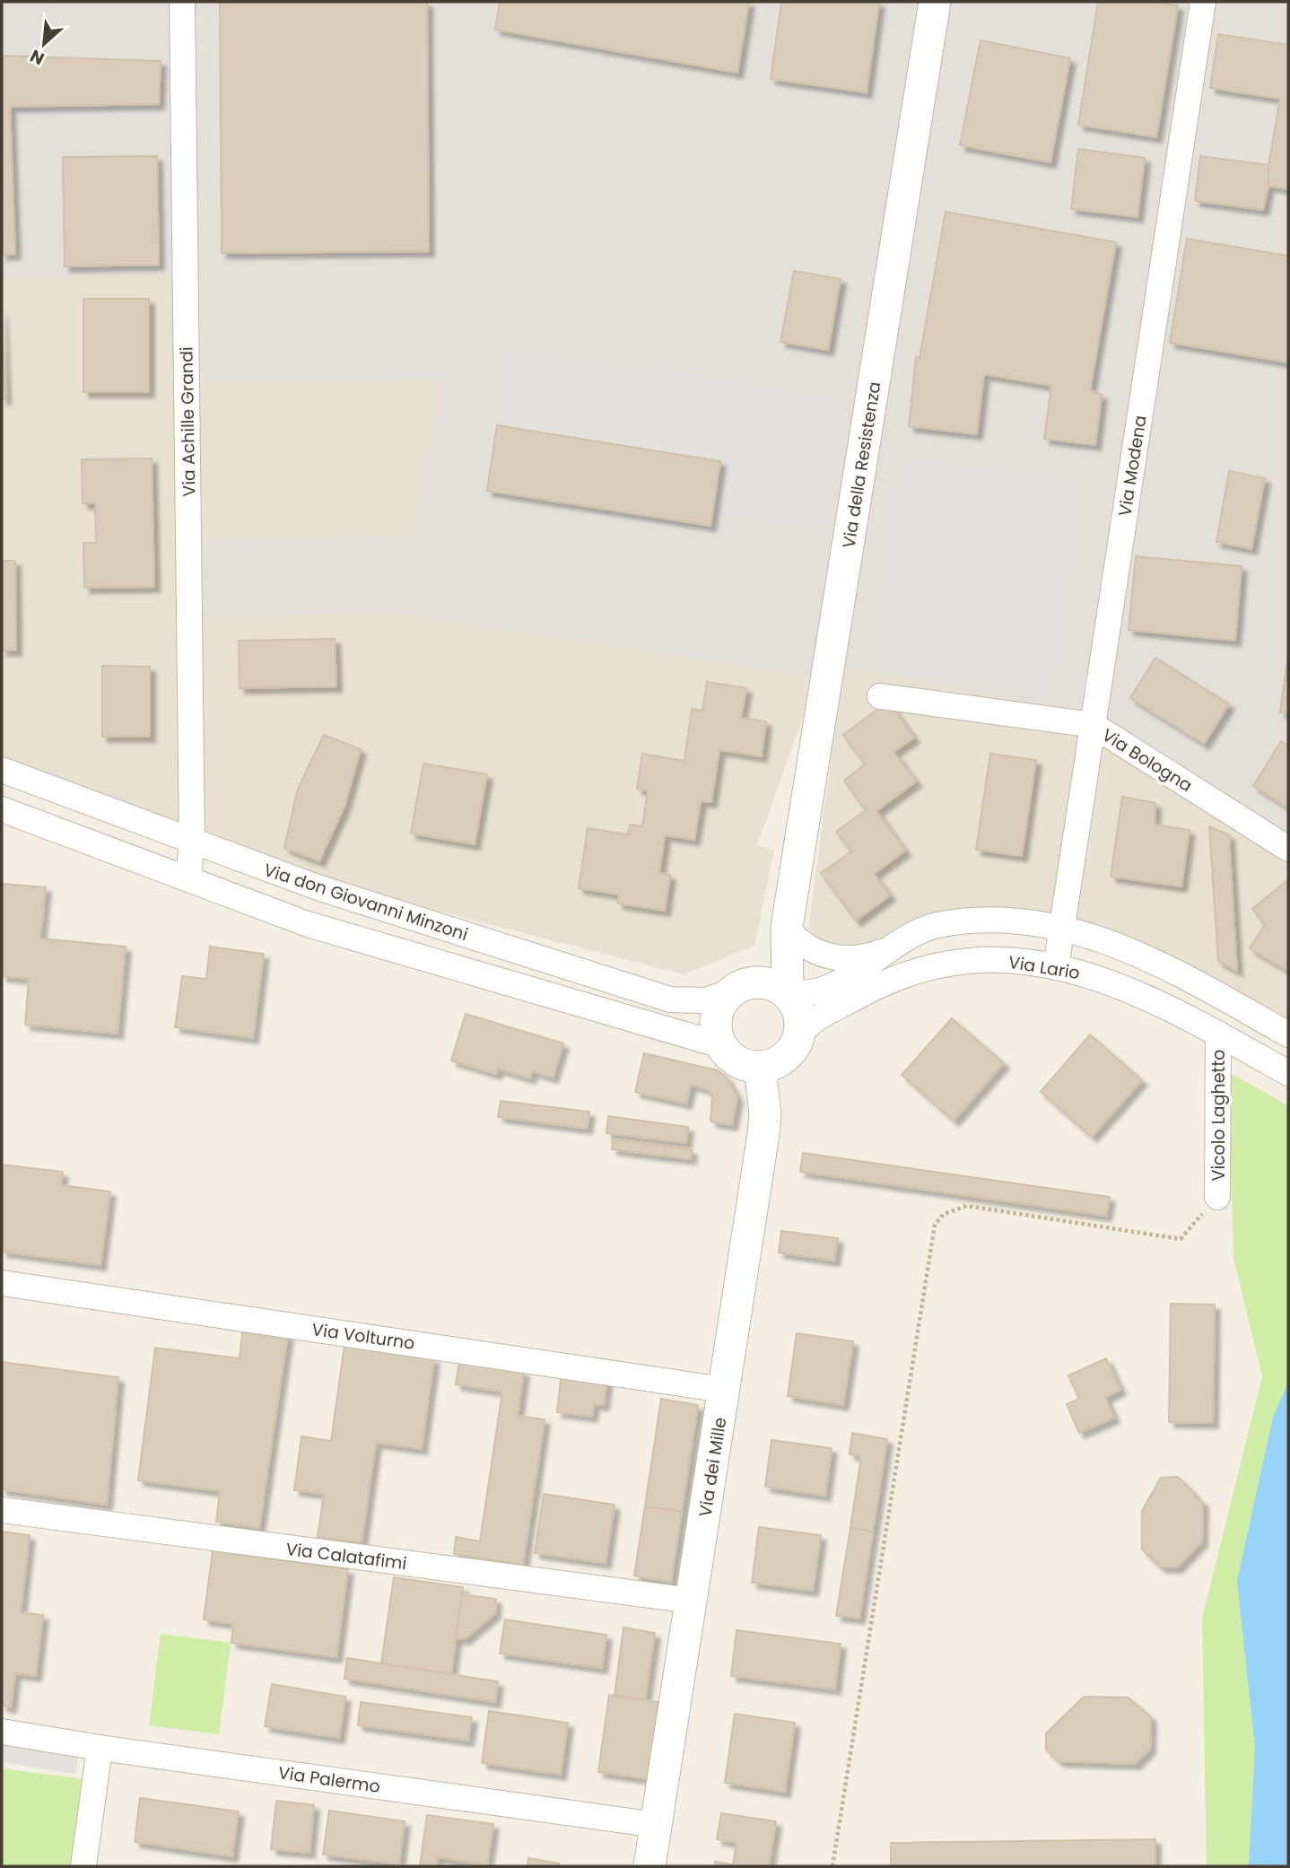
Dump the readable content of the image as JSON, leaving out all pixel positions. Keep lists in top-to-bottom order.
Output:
{
  "streets": {
    "street": [
      "Via Achille Grandi",
      "Via della Resistenza",
      "Via Modena",
      "Via Bologna",
      "Via don Giovanni Minzoni",
      "Via Lario",
      "Vicolo Laghetto",
      "Via Volturno",
      "Via dei Mille",
      "Via Calatafimi",
      "Via Palermo"
    ]
  },
  "crossings": [
    ["Via Achille Grandi", "Via don Giovanni Minzoni"],
    ["Via della Resistenza", "Via don Giovanni Minzoni"],
    ["Via della Resistenza", "Via Lario"],
    ["Via della Resistenza", "Via dei Mille"],
    ["Via Modena", "Via Bologna"],
    ["Via Modena", "Via Lario"],
    ["Via don Giovanni Minzoni", "Via Lario"],
    ["Via don Giovanni Minzoni", "Via dei Mille"],
    ["Via Lario", "Vicolo Laghetto"],
    ["Via Lario", "Via dei Mille"],
    ["Via Volturno", "Via dei Mille"],
    ["Via dei Mille", "Via Calatafimi"],
    ["Via dei Mille", "Via Palermo"]
  ],
  "north": "bottom left"
}
